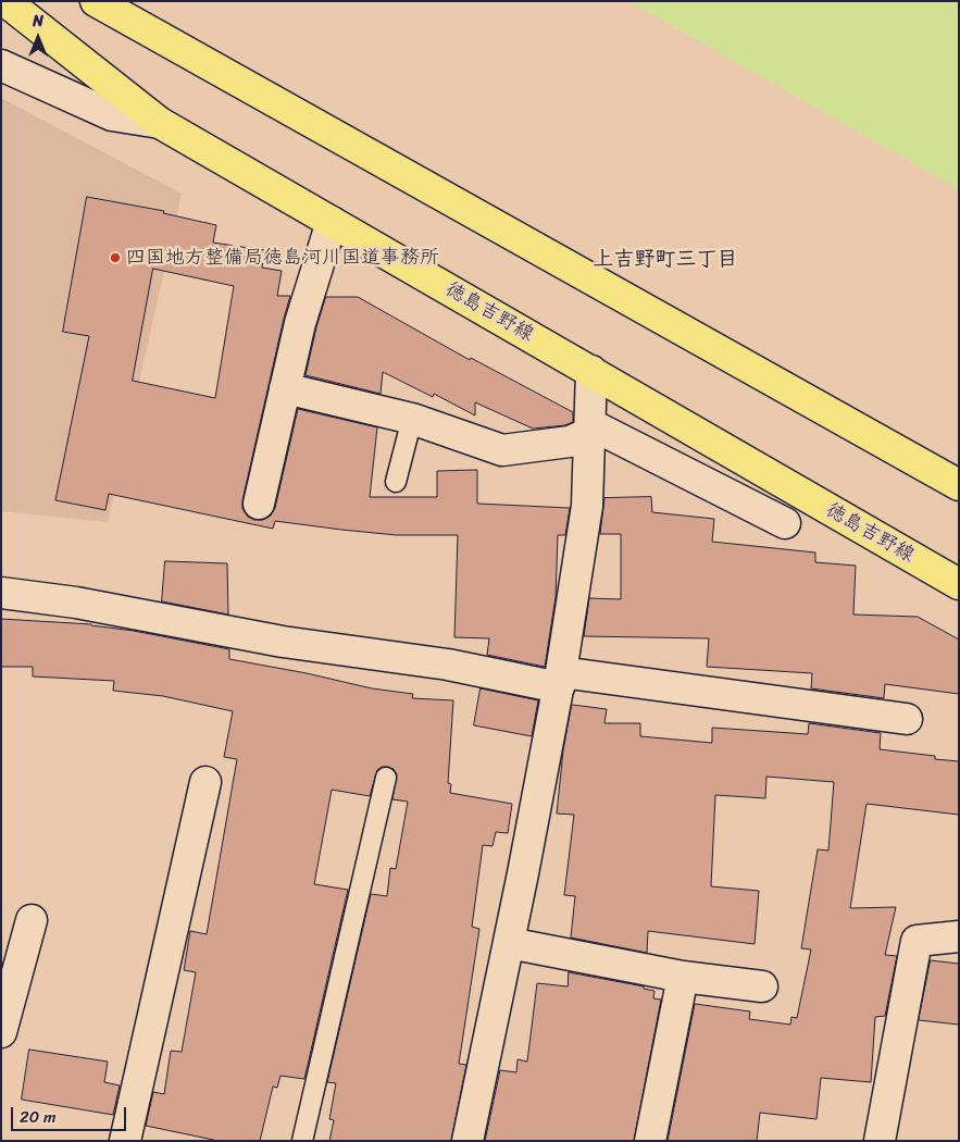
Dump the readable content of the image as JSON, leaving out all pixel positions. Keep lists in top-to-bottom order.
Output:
{
  "streets": {
    "main road": ["徳島吉野線"]
  },
  "districts": ["上吉野町三丁目"],
  "places": ["四国地方整備局徳島河川国道事務所"],
  "scale_bar": "20 m",
  "north": "top"
}
